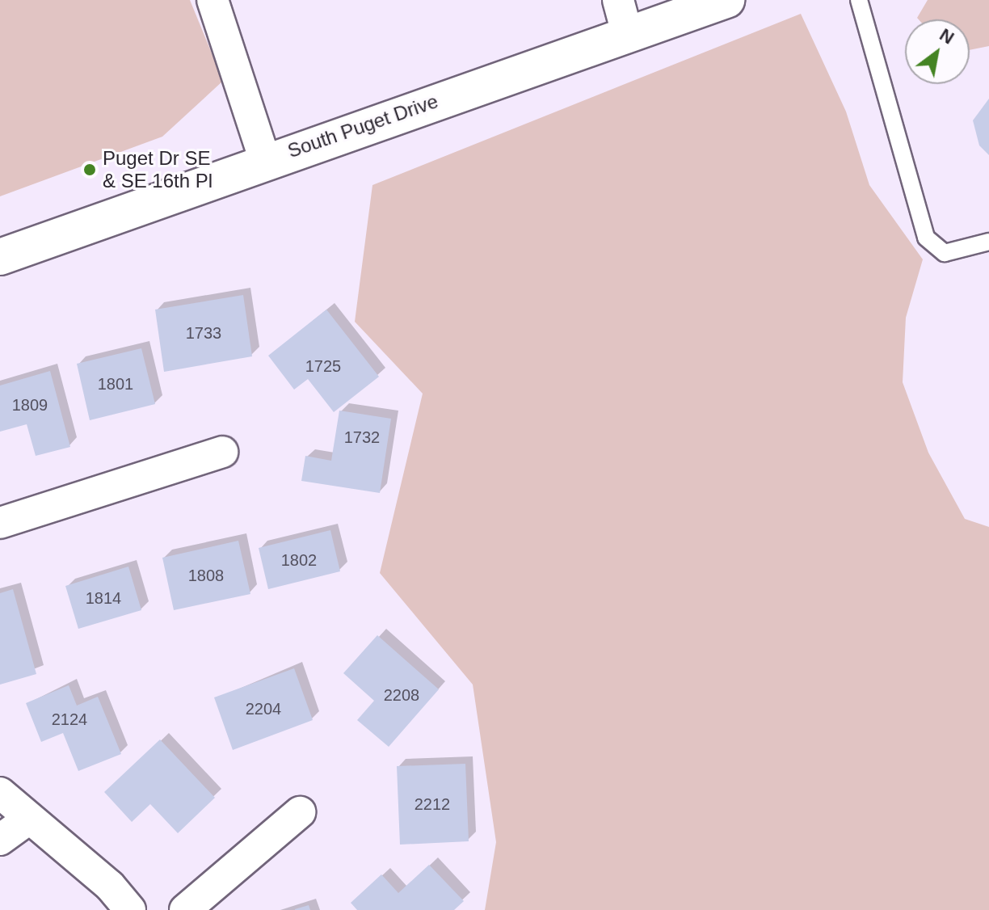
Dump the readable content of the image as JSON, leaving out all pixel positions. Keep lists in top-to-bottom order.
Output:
{
  "streets": {
    "street": ["South Puget Drive"]
  },
  "places": ["Puget Dr SE & SE 16th Pl"],
  "house_numbers": [
    "1733",
    "1725",
    "1801",
    "1809",
    "1732",
    "1802",
    "1808",
    "1814",
    "2208",
    "2204",
    "2124",
    "2212"
  ],
  "north": "top right"
}
